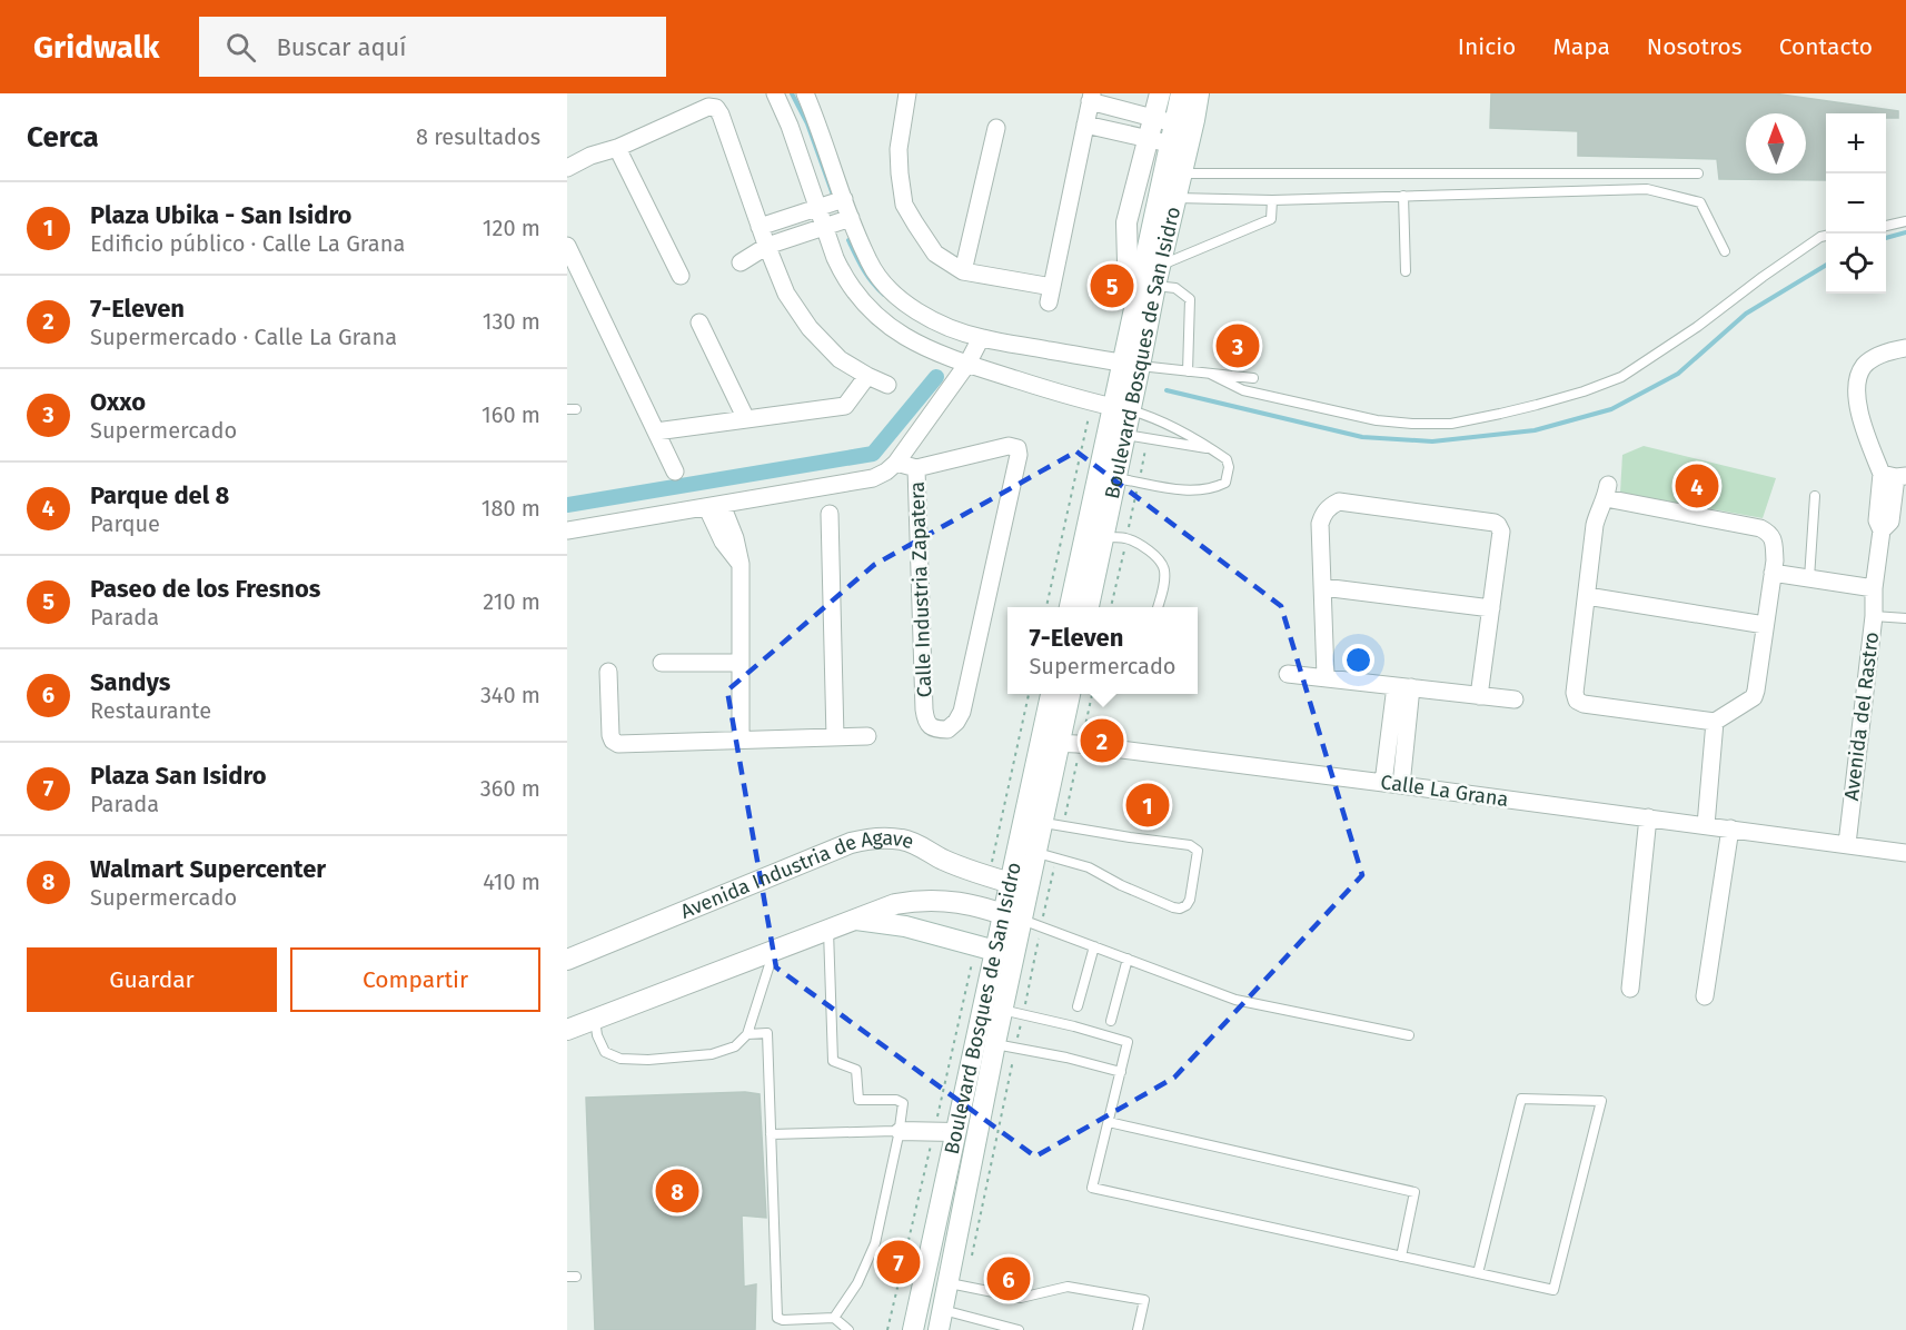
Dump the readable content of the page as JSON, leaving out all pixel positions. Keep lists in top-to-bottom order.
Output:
{
  "streets": {
    "main road": ["Boulevard Bosques de San Isidro", "Avenida Industria de Agave"],
    "street": ["Calle Industria Zapatera", "Avenida del Rastro", "Calle La Grana"]
  },
  "crossings": [
    ["Boulevard Bosques de San Isidro", "Calle La Grana"],
    ["Boulevard Bosques de San Isidro", "Avenida Industria de Agave"],
    ["Avenida del Rastro", "Calle La Grana"]
  ],
  "north": "top",
  "page": {
    "header": "Gridwalk",
    "search": "Buscar aquí",
    "nav": [
      "Inicio",
      "Mapa",
      "Nosotros",
      "Contacto"
    ],
    "heading": ["Cerca", "8 resultados"],
    "map_buttons": ["+", "−"],
    "list": [
      {
        "mark": "1",
        "name": "Plaza Ubika - San Isidro",
        "note": "Edificio público · Calle La Grana",
        "value": "120 m"
      },
      {
        "mark": "2",
        "name": "7-Eleven",
        "note": "Supermercado · Calle La Grana",
        "value": "130 m"
      },
      {
        "mark": "3",
        "name": "Oxxo",
        "note": "Supermercado",
        "value": "160 m"
      },
      {
        "mark": "4",
        "name": "Parque del 8",
        "note": "Parque",
        "value": "180 m"
      },
      {
        "mark": "5",
        "name": "Paseo de los Fresnos",
        "note": "Parada",
        "value": "210 m"
      },
      {
        "mark": "6",
        "name": "Sandys",
        "note": "Restaurante",
        "value": "340 m"
      },
      {
        "mark": "7",
        "name": "Plaza San Isidro",
        "note": "Parada",
        "value": "360 m"
      },
      {
        "mark": "8",
        "name": "Walmart Supercenter",
        "note": "Supermercado",
        "value": "410 m"
      }
    ],
    "pins": [
      "5",
      "3",
      "4",
      "2",
      "1",
      "8",
      "7",
      "6"
    ],
    "popup": ["7-Eleven", "Supermercado"],
    "buttons": ["Guardar", "Compartir"]
  }
}
